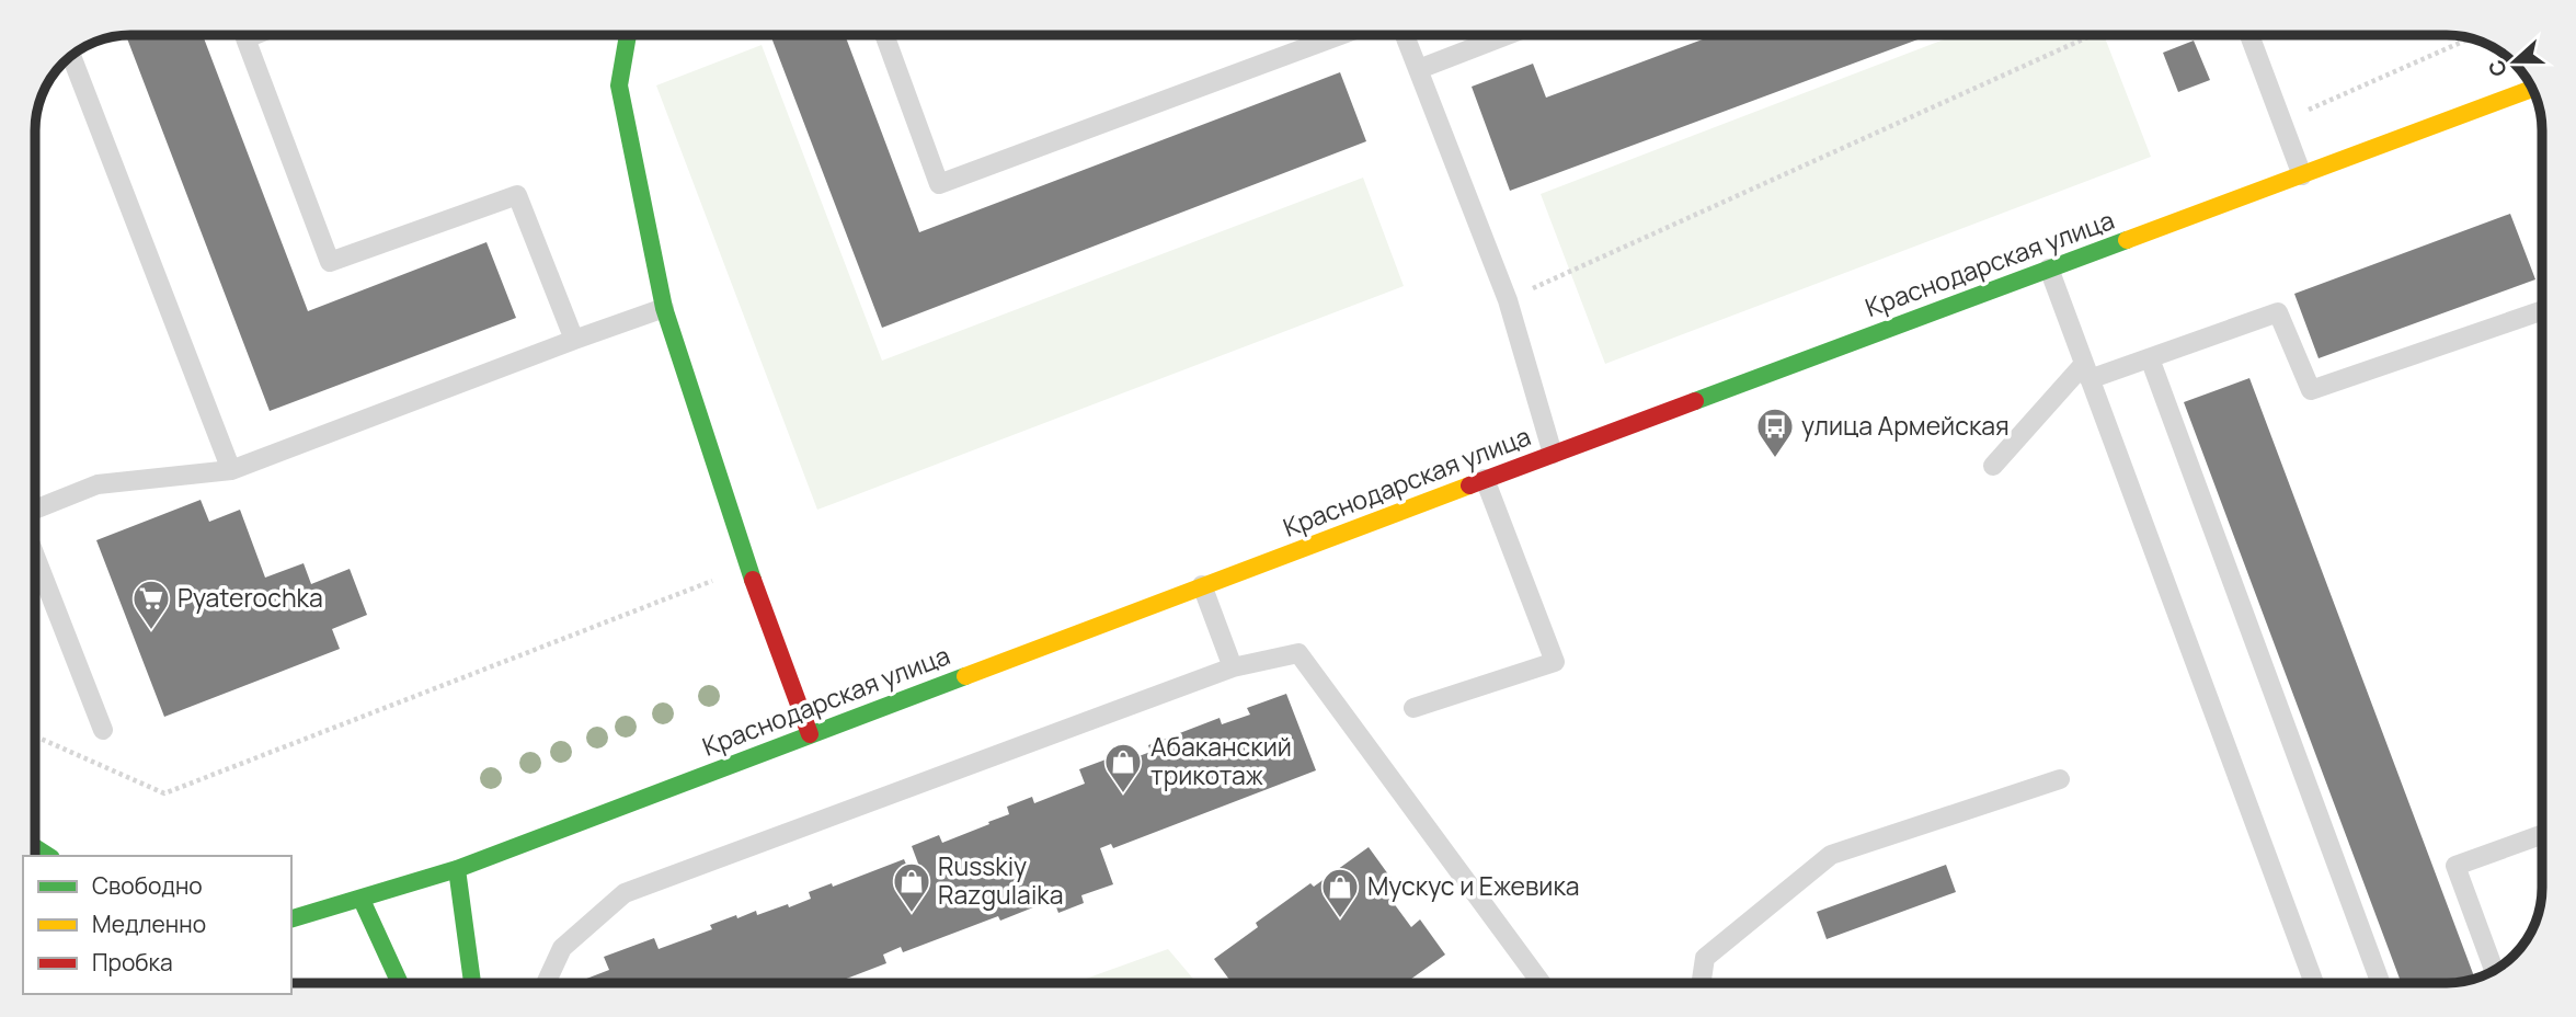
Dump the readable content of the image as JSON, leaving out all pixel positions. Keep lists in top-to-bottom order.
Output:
{
  "streets": {
    "main road": ["Краснодарская улица"]
  },
  "places": {
    "bus stop": ["улица Армейская"],
    "supermarket": ["Pyaterochka"],
    "shop": ["Абаканский трикотаж", "Russkiy Razgulaika", "Мускус и Ежевика"]
  },
  "legend": ["Свободно", "Медленно", "Пробка"],
  "north": "left"
}
